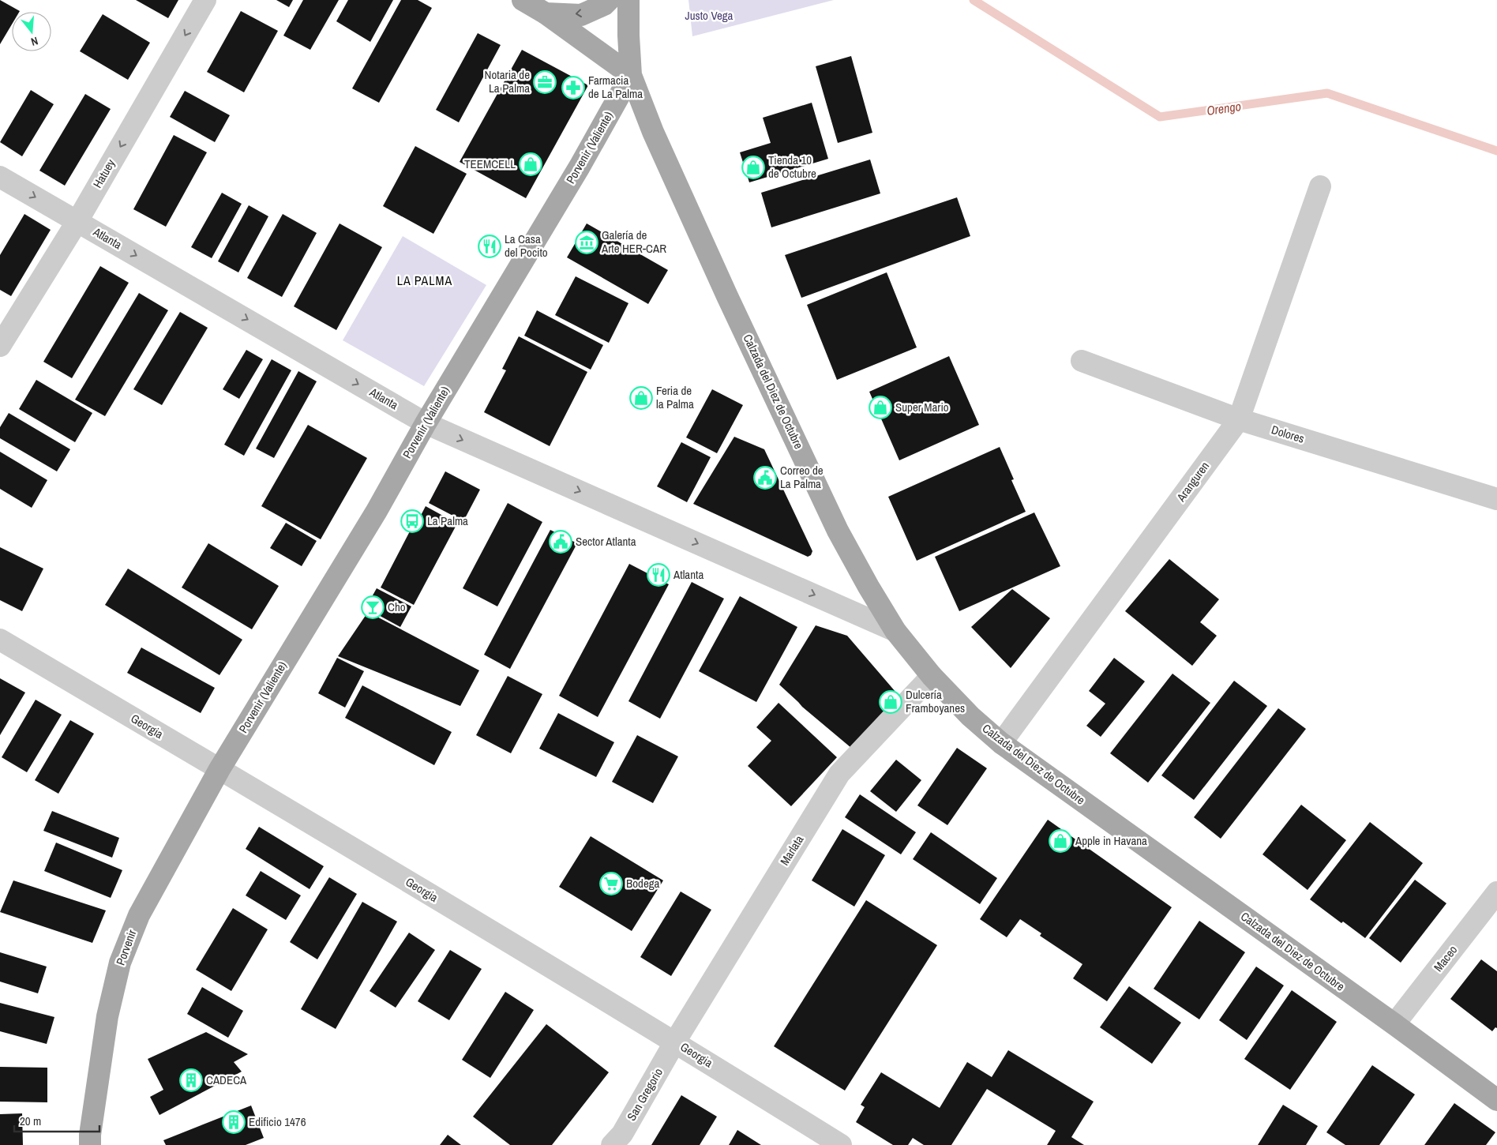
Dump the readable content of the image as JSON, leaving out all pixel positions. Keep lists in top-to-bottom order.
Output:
{
  "streets": {
    "main road": ["Porvenir (Valiente)", "Calzada del Diez de Octubre", "Porvenir"],
    "street": [
      "Hatuey",
      "Atlanta",
      "Dolores",
      "Aranguren",
      "Georgia",
      "Marlata",
      "Maceo",
      "San Gregorio"
    ]
  },
  "crossings": [
    ["Porvenir (Valiente)", "Atlanta"],
    ["Porvenir (Valiente)", "Calzada del Diez de Octubre"],
    ["Porvenir (Valiente)", "Georgia"],
    ["Porvenir (Valiente)", "Porvenir"],
    ["Hatuey", "Atlanta"],
    ["Atlanta", "Calzada del Diez de Octubre"],
    ["Calzada del Diez de Octubre", "Aranguren"],
    ["Calzada del Diez de Octubre", "Marlata"],
    ["Calzada del Diez de Octubre", "Maceo"],
    ["Dolores", "Aranguren"],
    ["Georgia", "Marlata"],
    ["Georgia", "Porvenir"],
    ["Georgia", "San Gregorio"],
    ["Marlata", "San Gregorio"]
  ],
  "one_way": ["Hatuey", "Atlanta"],
  "districts": ["LA PALMA"],
  "water": ["Orengo"],
  "parks": ["Justo Vega"],
  "places": {
    "office": ["Notaria de La Palma"],
    "pharmacy": ["Farmacia de La Palma"],
    "shop": [
      "TEEMCELL",
      "Tienda 10 de Octubre",
      "Feria de la Palma",
      "Super Mario",
      "Dulcería Framboyanes",
      "Apple in Havana"
    ],
    "museum": ["Galería de Arte HER-CAR"],
    "restaurant": ["La Casa del Pocito", "Atlanta"],
    "public building": ["Correo de La Palma", "Sector Atlanta"],
    "bus stop": ["La Palma"],
    "bar": ["Cho"],
    "supermarket": ["Bodega"],
    "building": ["CADECA", "Edificio 1476"]
  },
  "scale_bar": "20 m",
  "north": "bottom"
}
